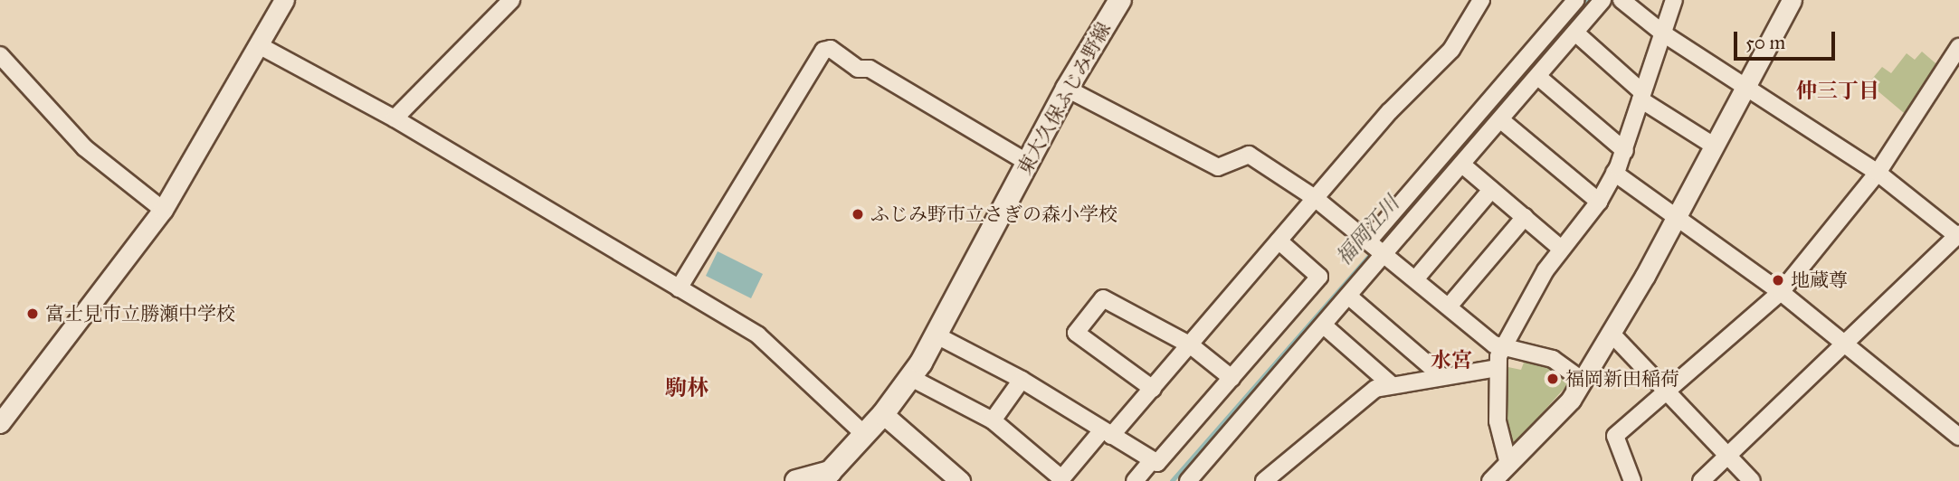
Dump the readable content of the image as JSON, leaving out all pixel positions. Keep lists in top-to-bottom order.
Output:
{
  "streets": {
    "main road": ["東大久保ふじみ野線"]
  },
  "districts": ["仲三丁目", "水宮", "駒林"],
  "water": ["福岡江川"],
  "places": [
    "ふじみ野市立さぎの森小学校",
    "地蔵尊",
    "富士見市立勝瀬中学校",
    "福岡新田稲荷"
  ],
  "scale_bar": "50 m"
}
